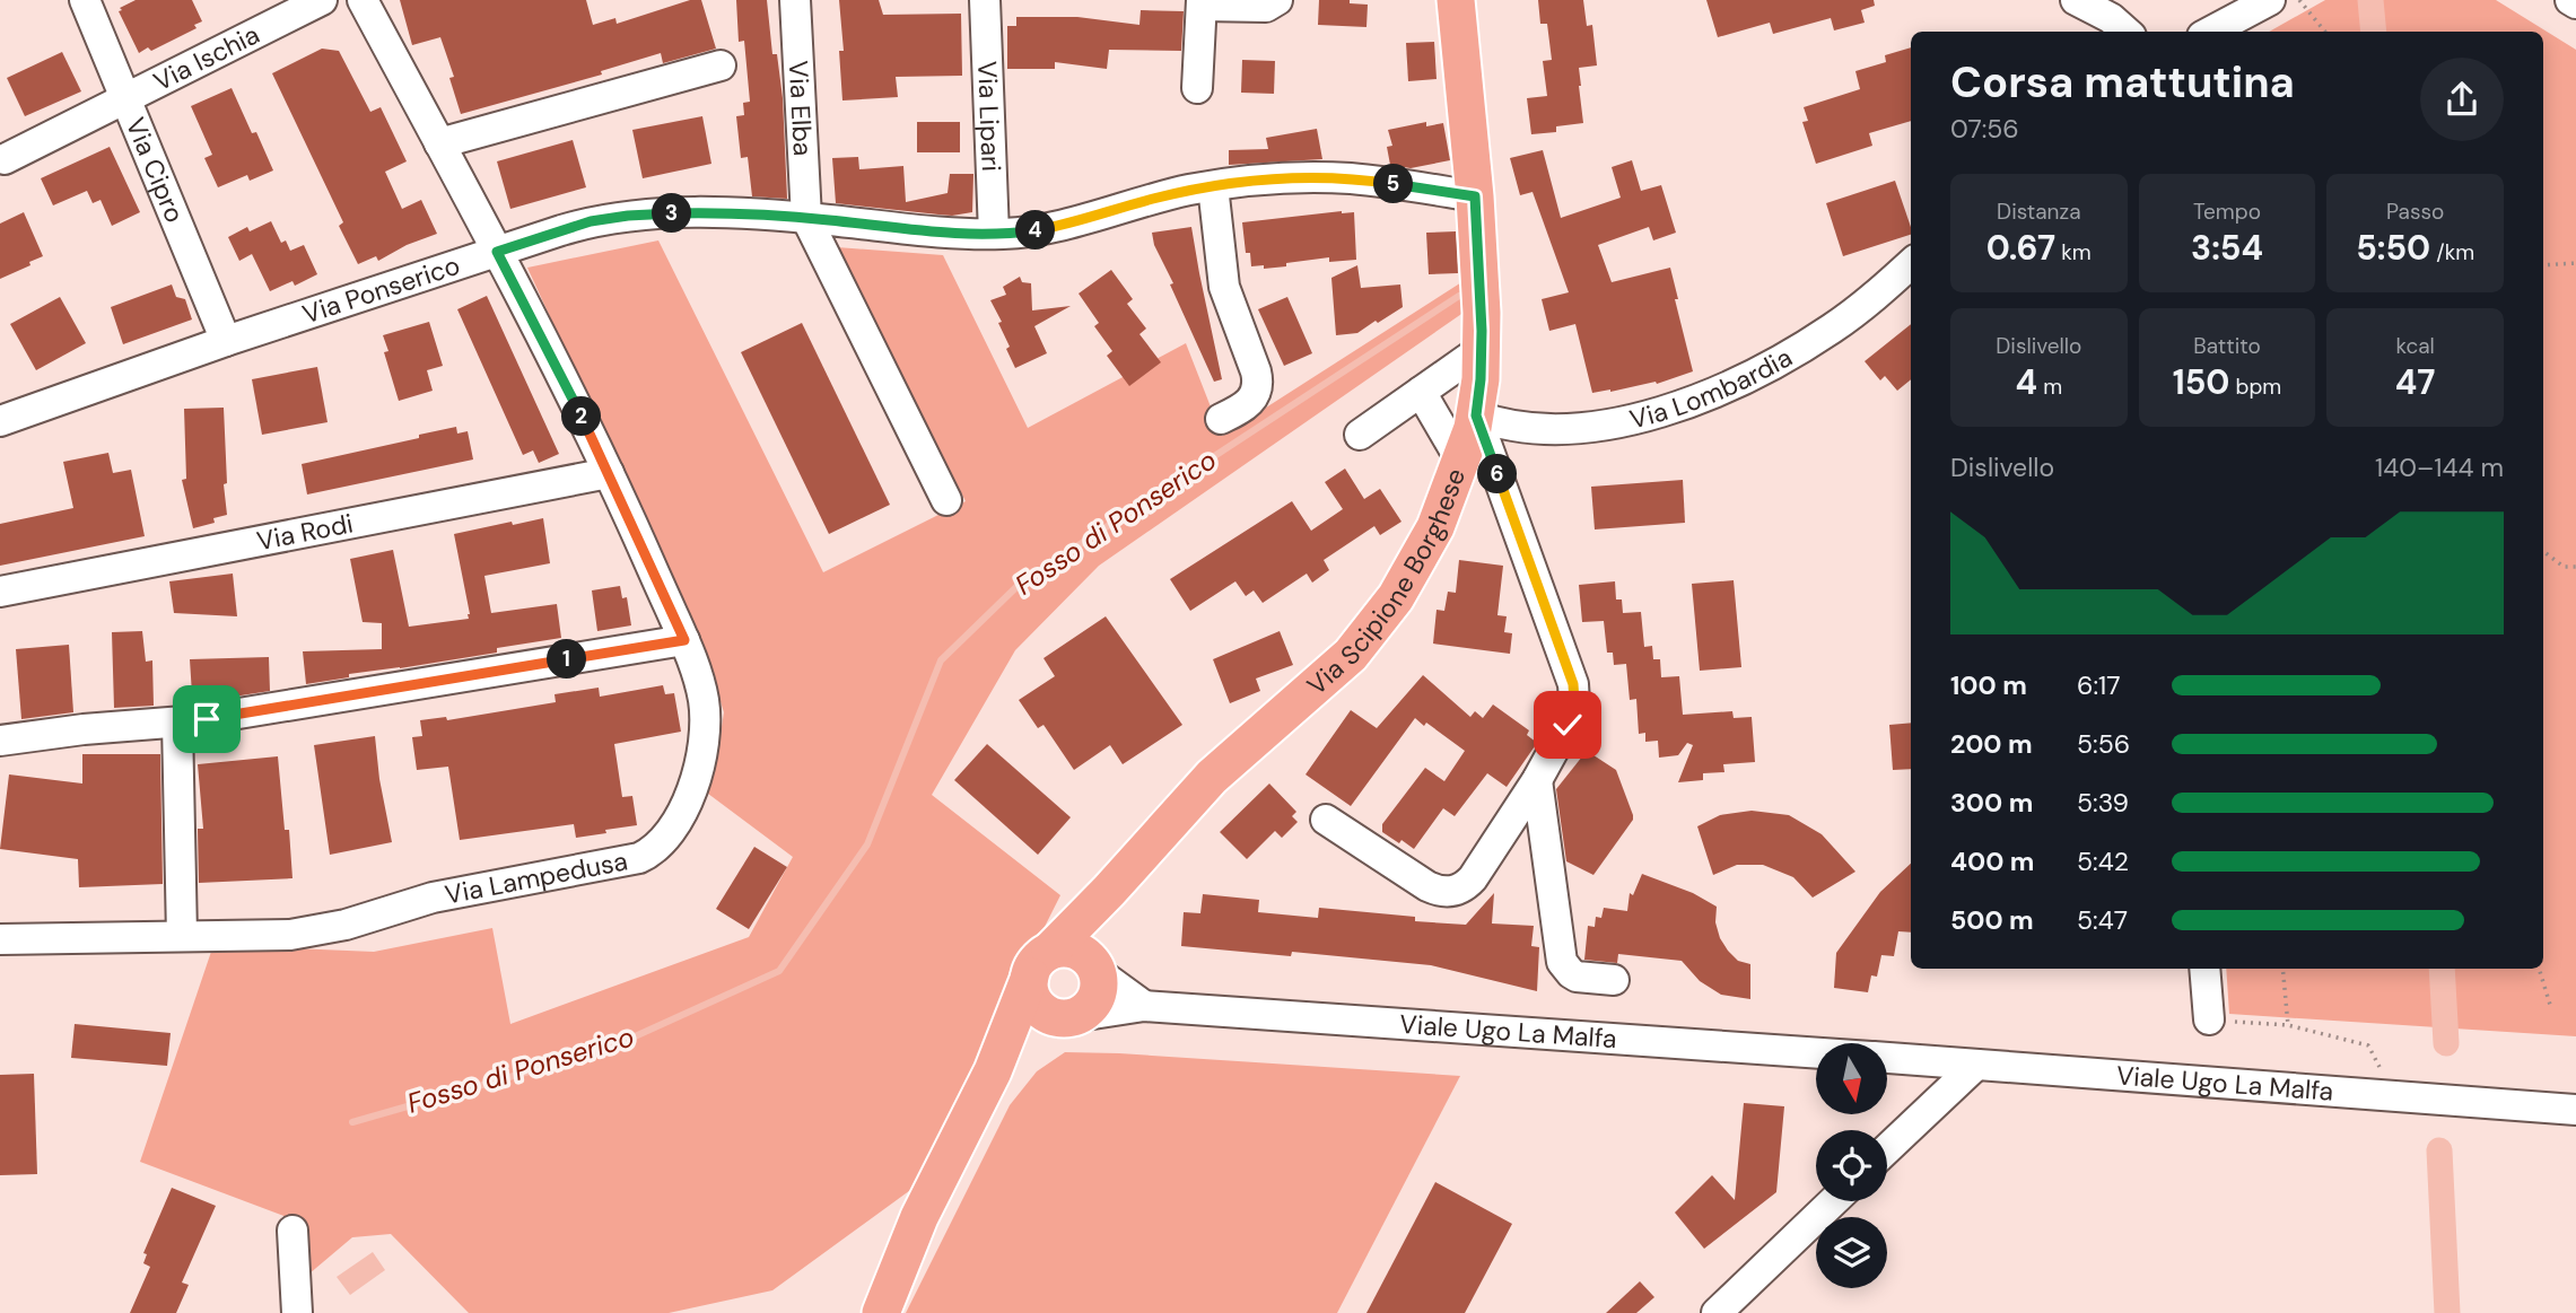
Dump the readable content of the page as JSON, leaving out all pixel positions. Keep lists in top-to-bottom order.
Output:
{
  "streets": {
    "main road": ["Via Scipione Borghese"],
    "street": [
      "Via Ischia",
      "Via Elba",
      "Via Lipari",
      "Via Cipro",
      "Via Ponserico",
      "Via Lombardia",
      "Via Rodi",
      "Via Lampedusa",
      "Viale Ugo La Malfa"
    ]
  },
  "crossings": [
    ["Via Ischia", "Via Cipro"],
    ["Via Elba", "Via Ponserico"],
    ["Via Lipari", "Via Ponserico"],
    ["Via Cipro", "Via Ponserico"],
    ["Via Ponserico", "Via Scipione Borghese"],
    ["Via Ponserico", "Via Lampedusa"],
    ["Via Lombardia", "Via Scipione Borghese"],
    ["Via Rodi", "Via Lampedusa"],
    ["Via Scipione Borghese", "Viale Ugo La Malfa"]
  ],
  "water": ["Fosso di Ponserico"],
  "north": "bottom",
  "page": {
    "heading": ["Corsa mattutina", "07:56"],
    "pins": [
      "5",
      "3",
      "4",
      "2",
      "6",
      "1"
    ],
    "stats": [
      ["Distanza", "0.67 km"],
      ["Tempo", "3:54"],
      ["Passo", "5:50 /km"],
      ["Dislivello", "4 m"],
      ["Battito", "150 bpm"],
      ["kcal", "47"]
    ],
    "chart": ["Dislivello", "140–144 m"],
    "list": [
      {
        "name": "100 m",
        "note": "6:17"
      },
      {
        "name": "200 m",
        "note": "5:56"
      },
      {
        "name": "300 m",
        "note": "5:39"
      },
      {
        "name": "400 m",
        "note": "5:42"
      },
      {
        "name": "500 m",
        "note": "5:47"
      }
    ]
  }
}
